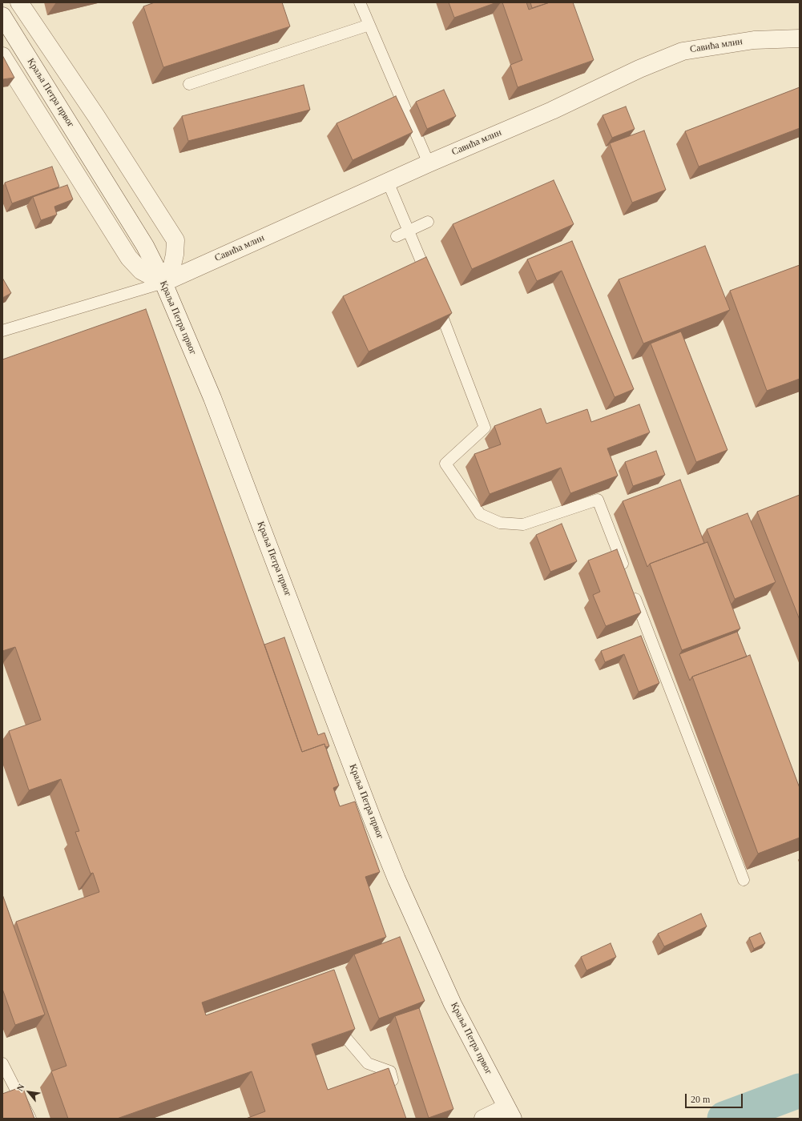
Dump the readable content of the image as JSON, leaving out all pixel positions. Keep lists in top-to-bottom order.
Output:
{
  "streets": {
    "street": ["Савића млин", "Краља Петра првог"]
  },
  "crossings": [
    ["Савића млин", "Краља Петра првог"]
  ],
  "scale_bar": "20 m",
  "north": "top left"
}
